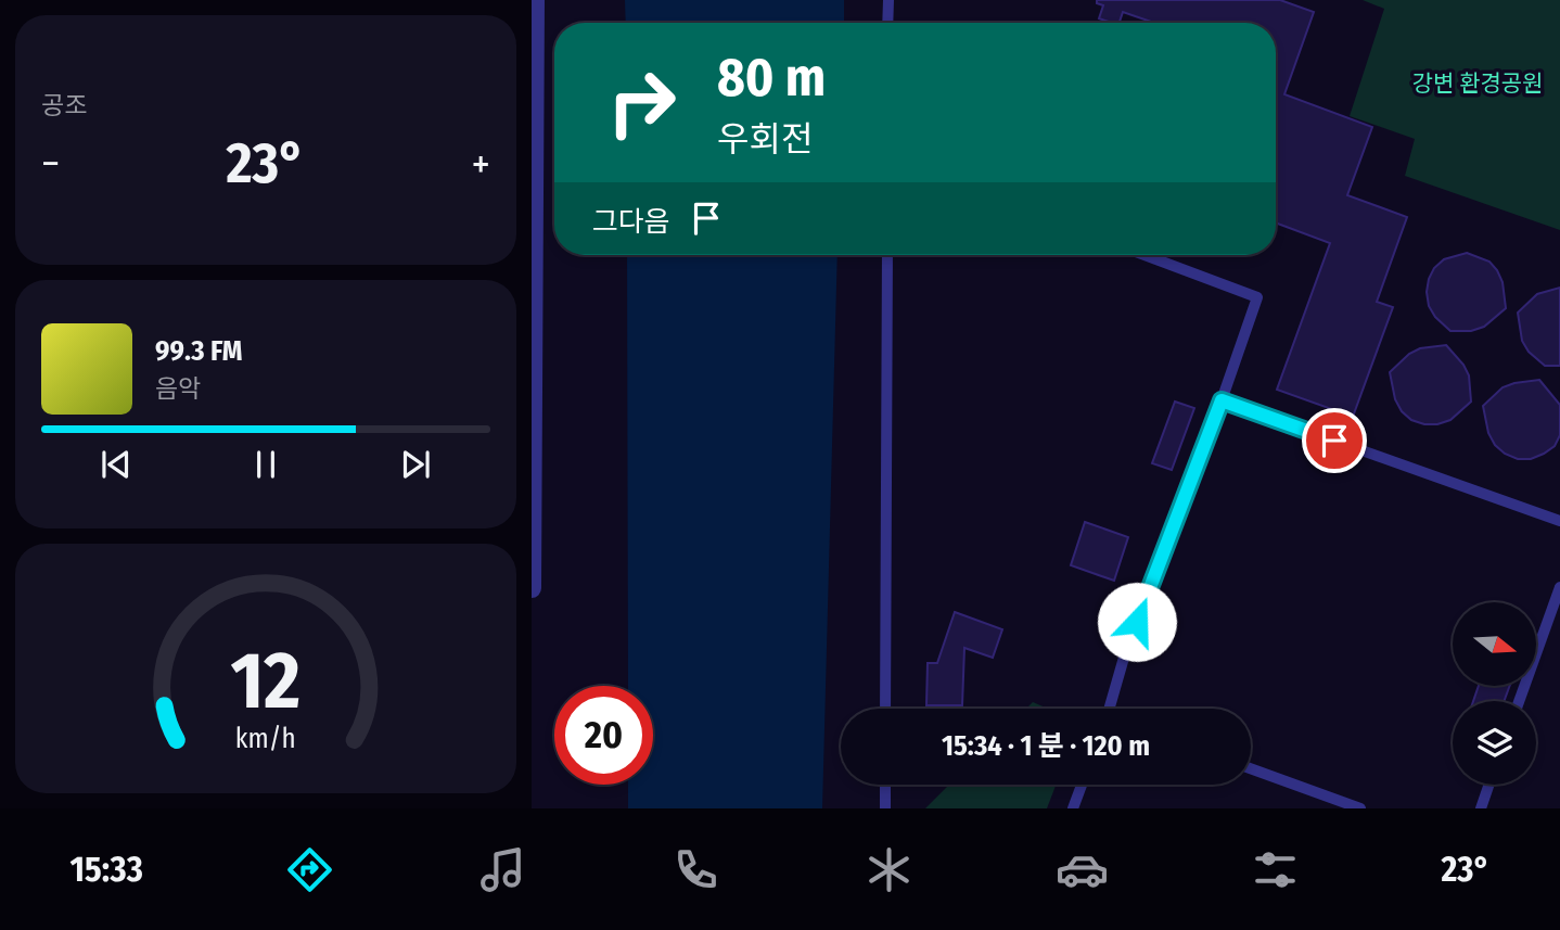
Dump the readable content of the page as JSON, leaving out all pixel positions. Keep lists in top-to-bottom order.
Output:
{
  "parks": ["강변 환경공원"],
  "north": "right",
  "page": {
    "tile": "공조",
    "turn": ["80 m", "우회전"],
    "heat": ["−", "23°", "+"],
    "then": "그다음",
    "song": ["99.3 FM", "음악"],
    "limit": "20",
    "trip": "15:34 · 1 분 · 120 m",
    "tabs": ["15:33", "23°"],
    "gauge": ["12", "km/h"]
  }
}
